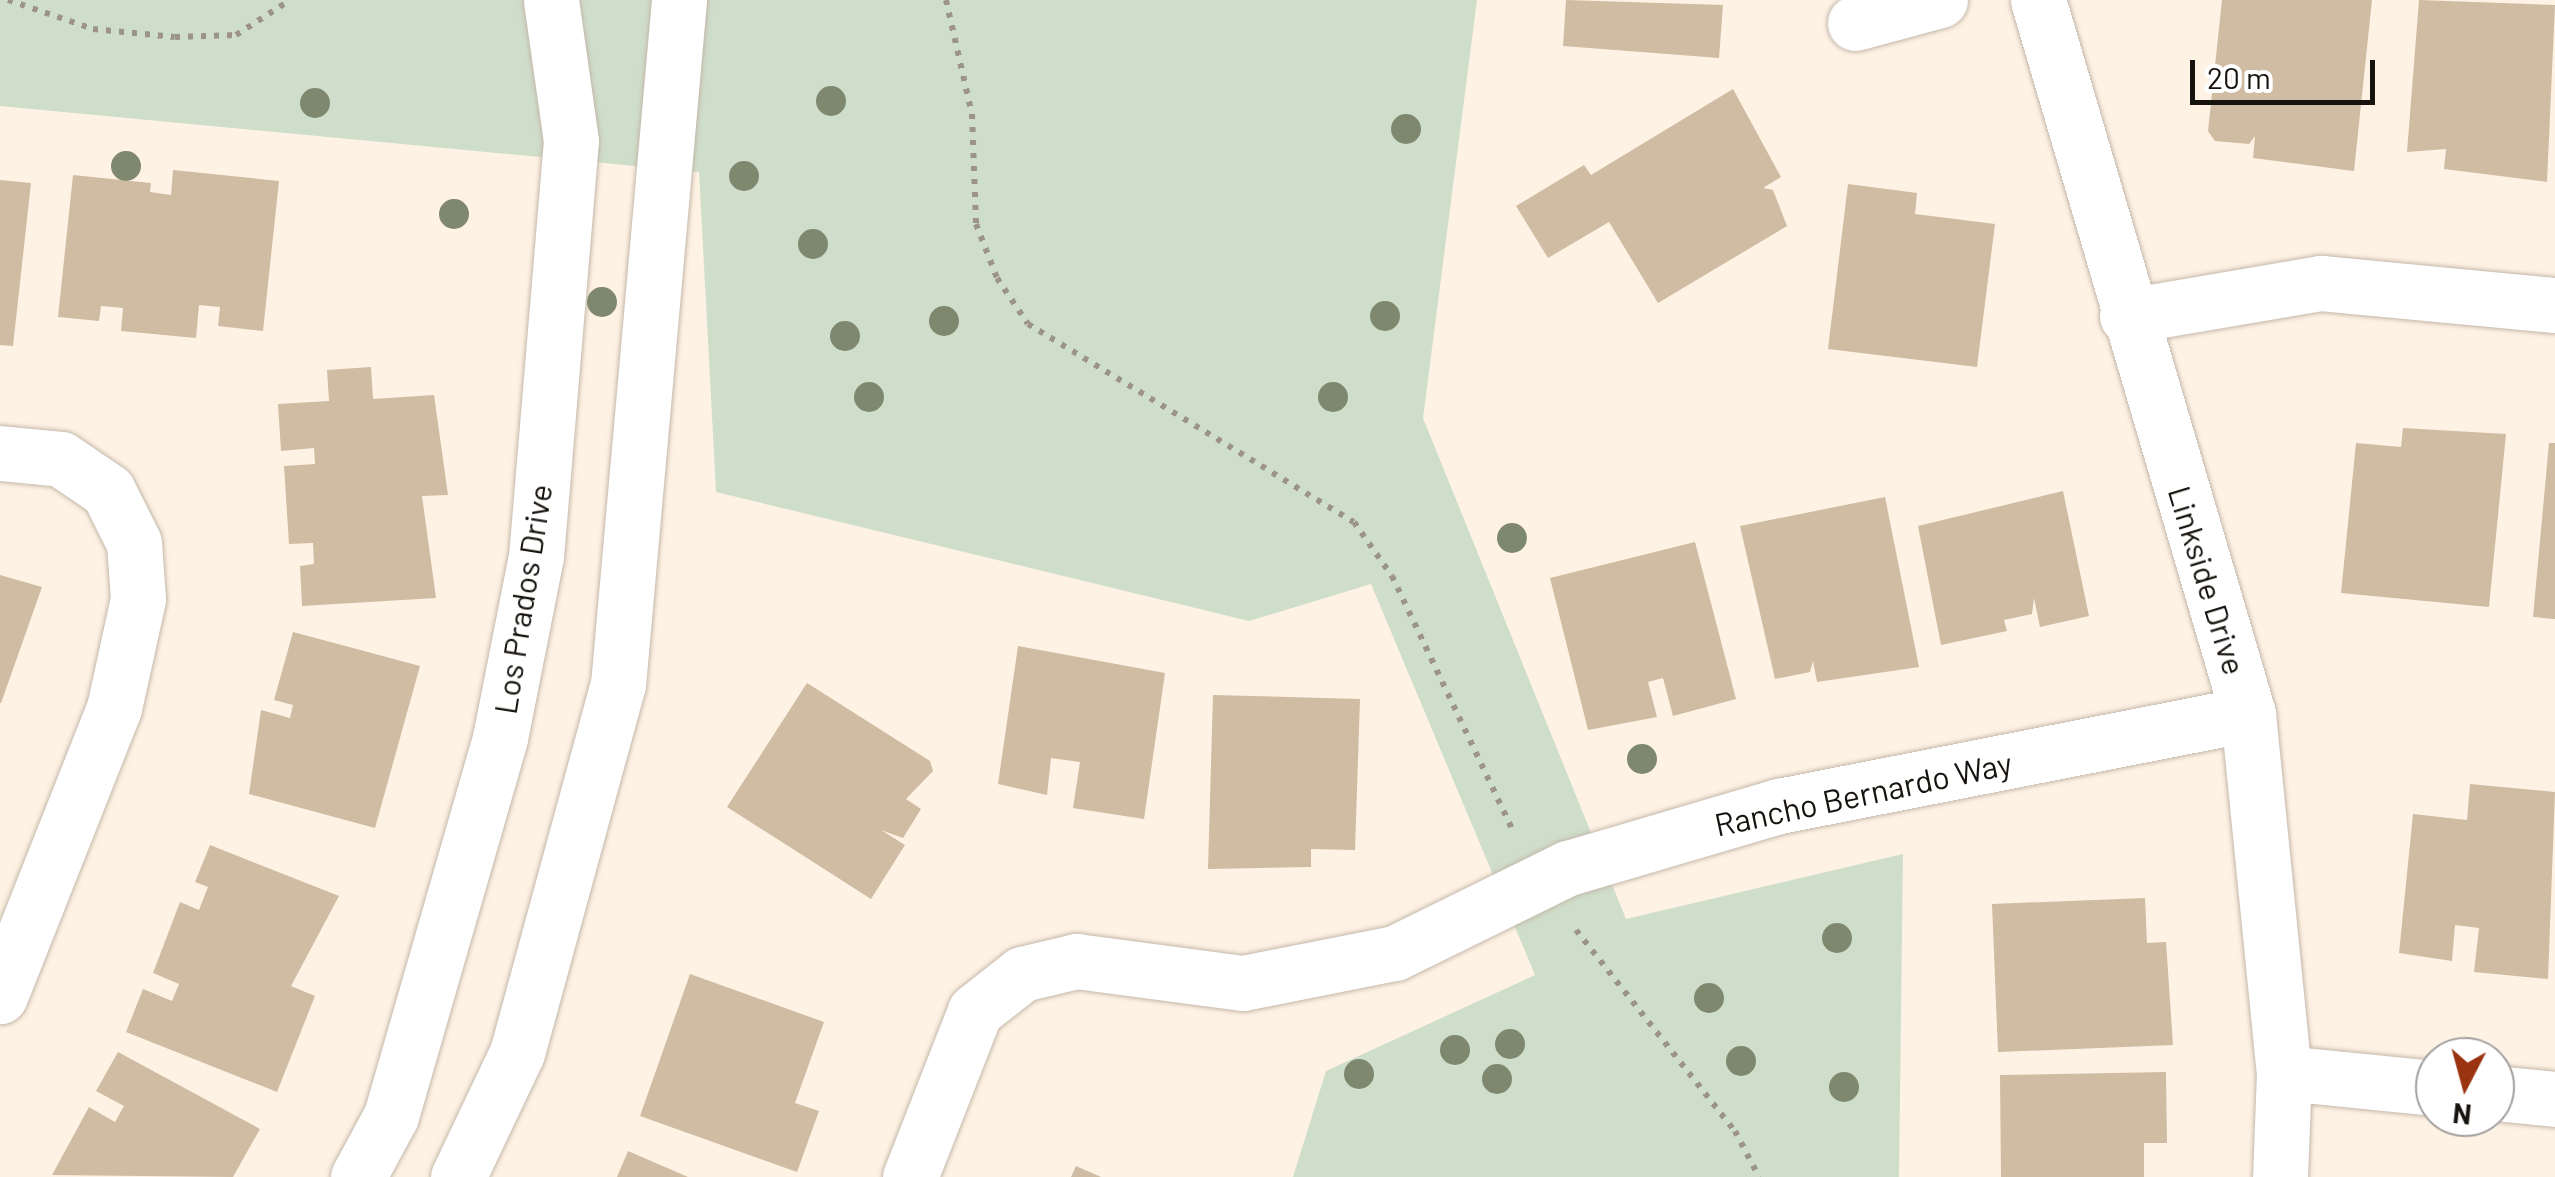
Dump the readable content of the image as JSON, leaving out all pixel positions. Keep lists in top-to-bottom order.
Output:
{
  "streets": {
    "street": ["Linkside Drive", "Los Prados Drive", "Rancho Bernardo Way"]
  },
  "crossings": [
    ["Linkside Drive", "Rancho Bernardo Way"]
  ],
  "scale_bar": "20 m",
  "north": "bottom"
}
